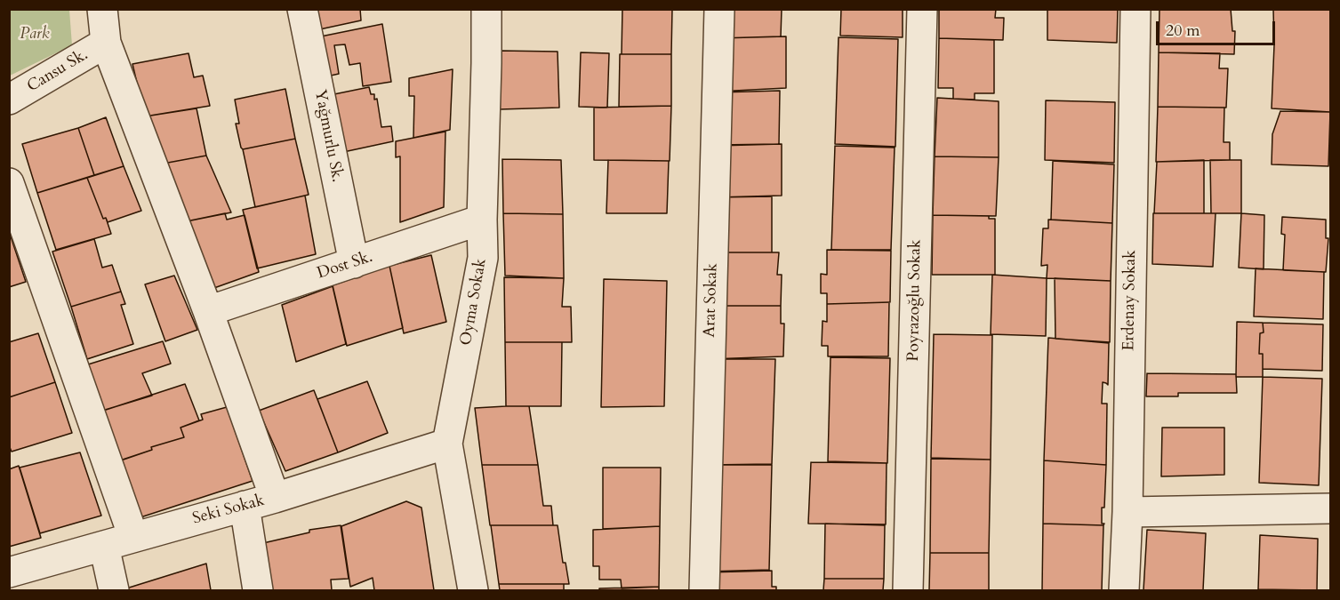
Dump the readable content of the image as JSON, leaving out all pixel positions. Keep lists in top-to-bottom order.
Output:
{
  "streets": {
    "street": [
      "Cansu Sk.",
      "Yağmurlu Sk.",
      "Dost Sk.",
      "Arat Sokak",
      "Poyrazoğlu Sokak",
      "Erdenay Sokak",
      "Oyma Sokak",
      "Seki Sokak"
    ]
  },
  "crossings": [
    ["Yağmurlu Sk.", "Dost Sk."],
    ["Dost Sk.", "Oyma Sokak"],
    ["Oyma Sokak", "Seki Sokak"]
  ],
  "parks": ["Park"],
  "scale_bar": "20 m"
}
